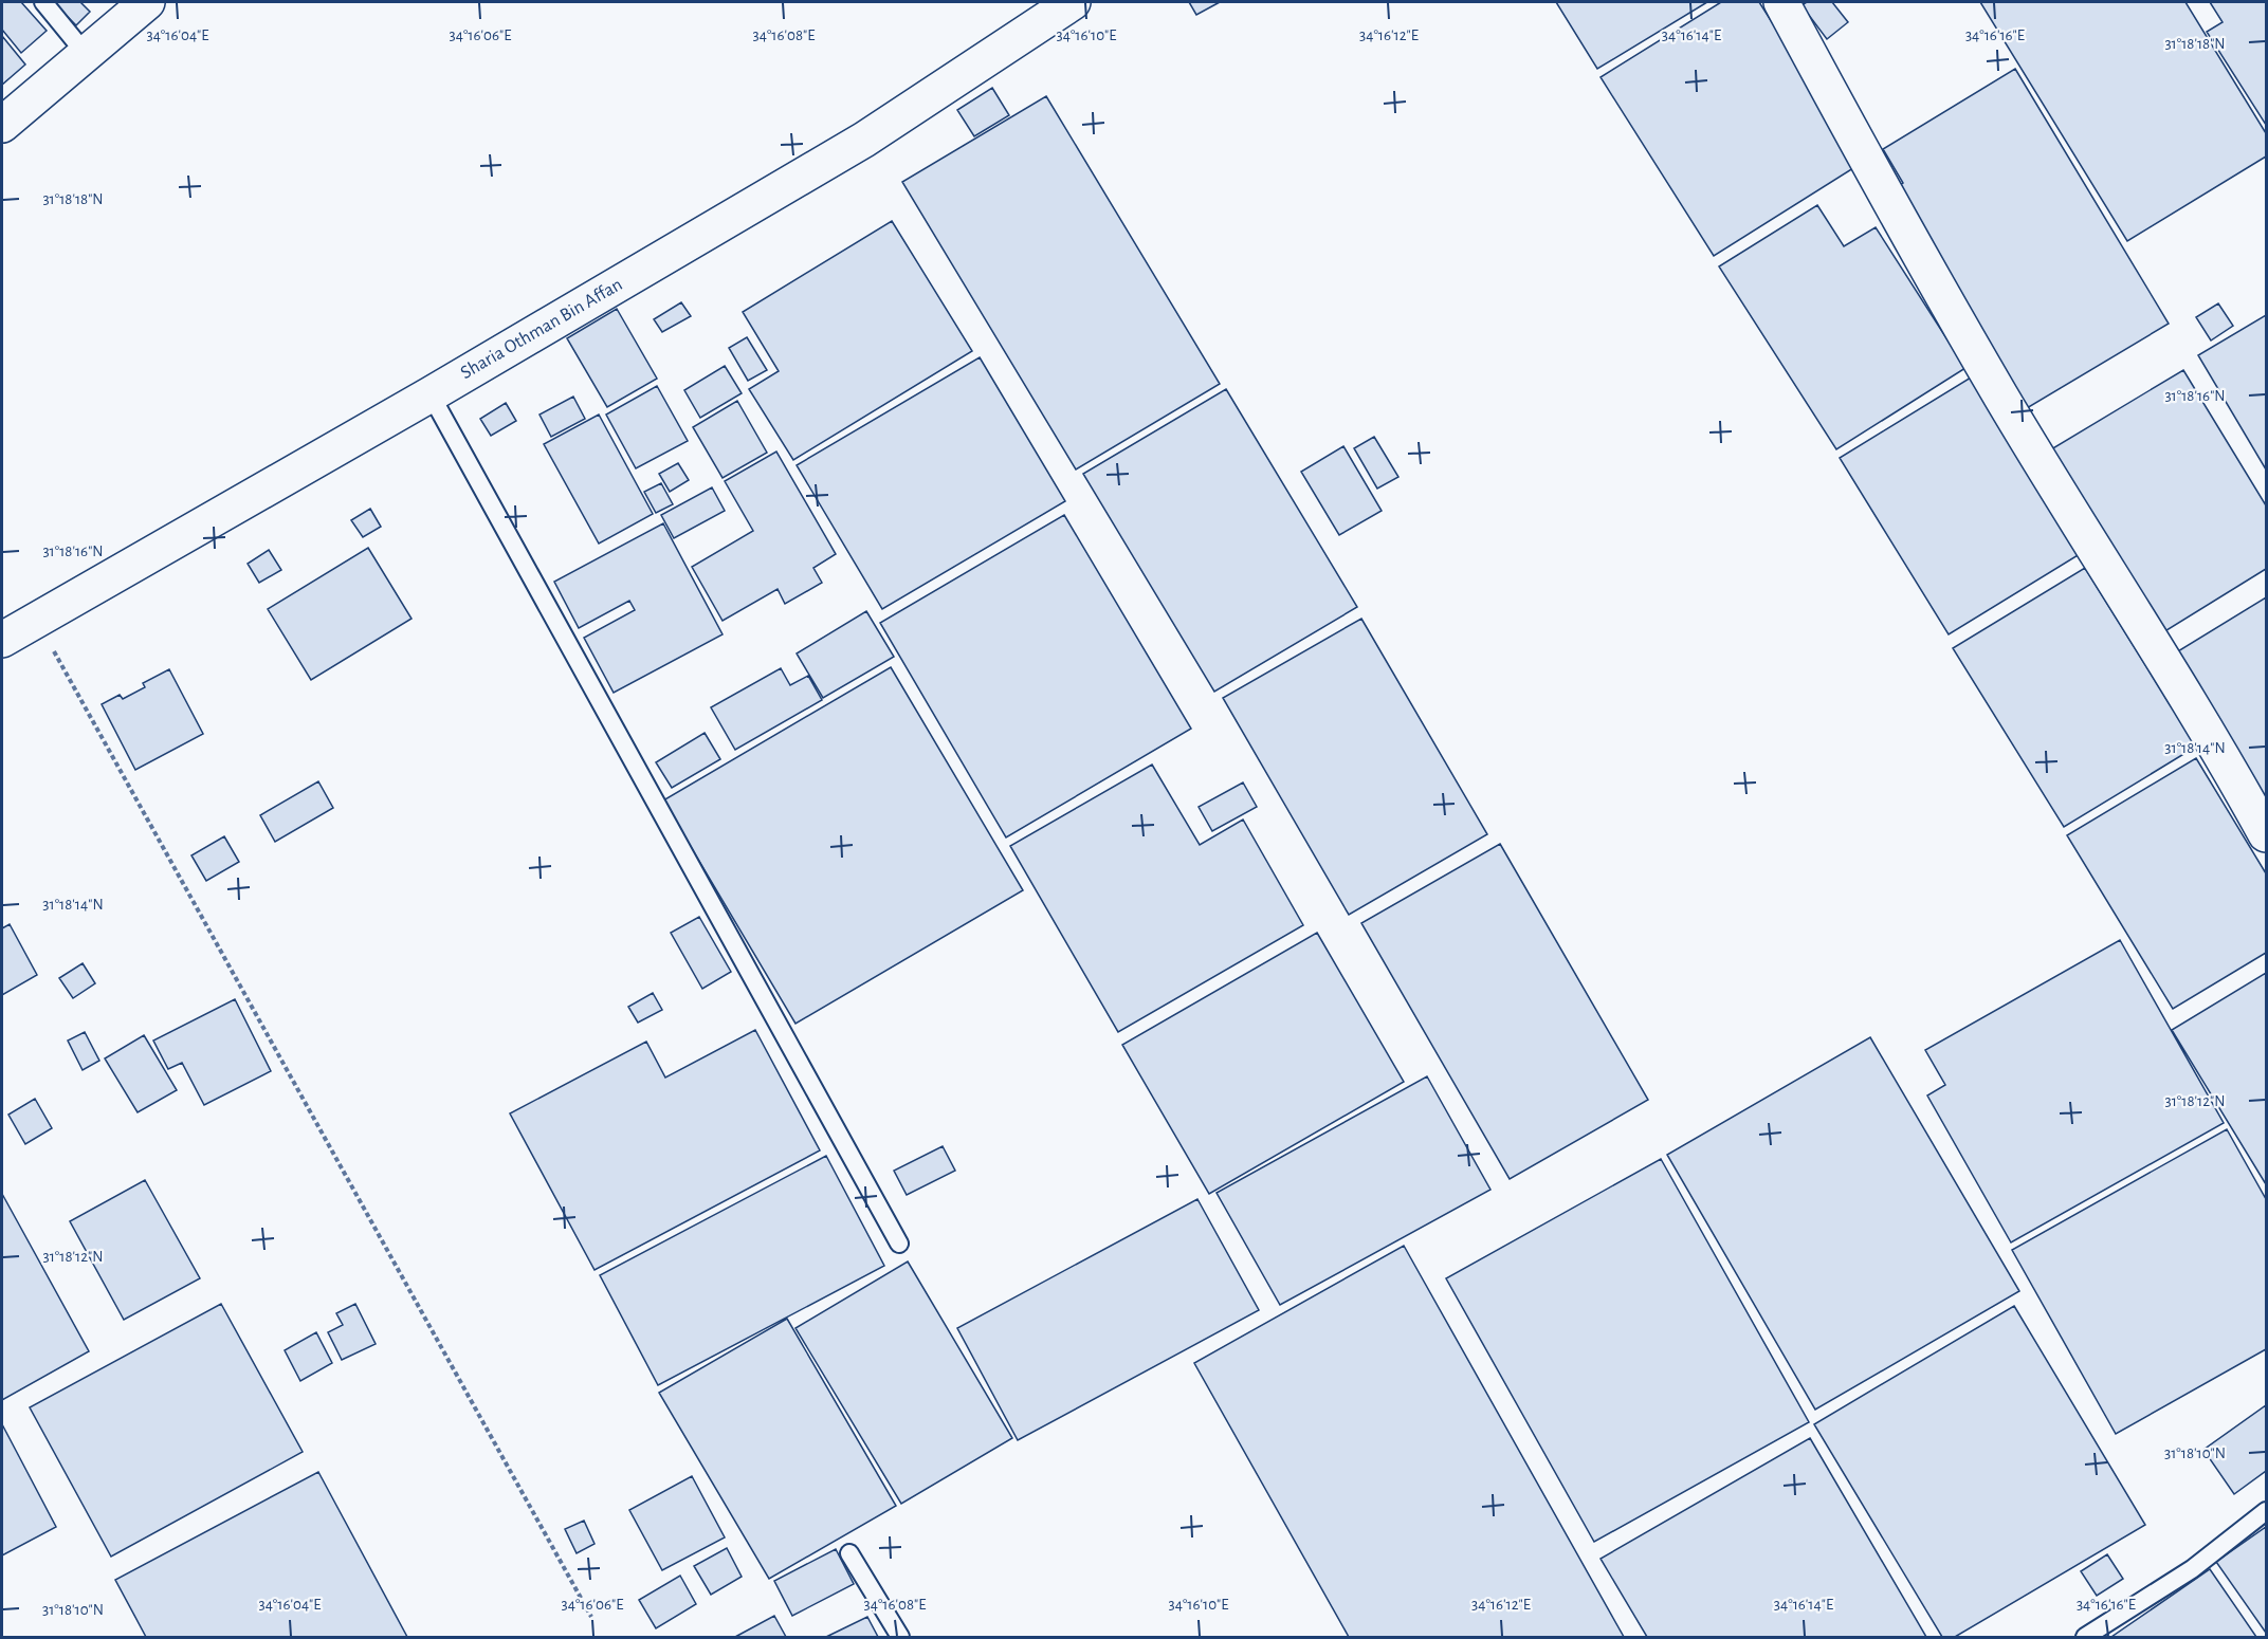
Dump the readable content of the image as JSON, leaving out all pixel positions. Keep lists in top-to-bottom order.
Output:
{
  "streets": {
    "street": ["Sharia Othman Bin Affan"]
  },
  "coordinates": [
    "34°16'04\"E",
    "34°16'06\"E",
    "34°16'08\"E",
    "34°16'10\"E",
    "34°16'12\"E",
    "34°16'14\"E",
    "34°16'16\"E",
    "31°18'18\"N",
    "31°18'16\"N",
    "31°18'14\"N",
    "31°18'12\"N",
    "31°18'10\"N"
  ]
}
